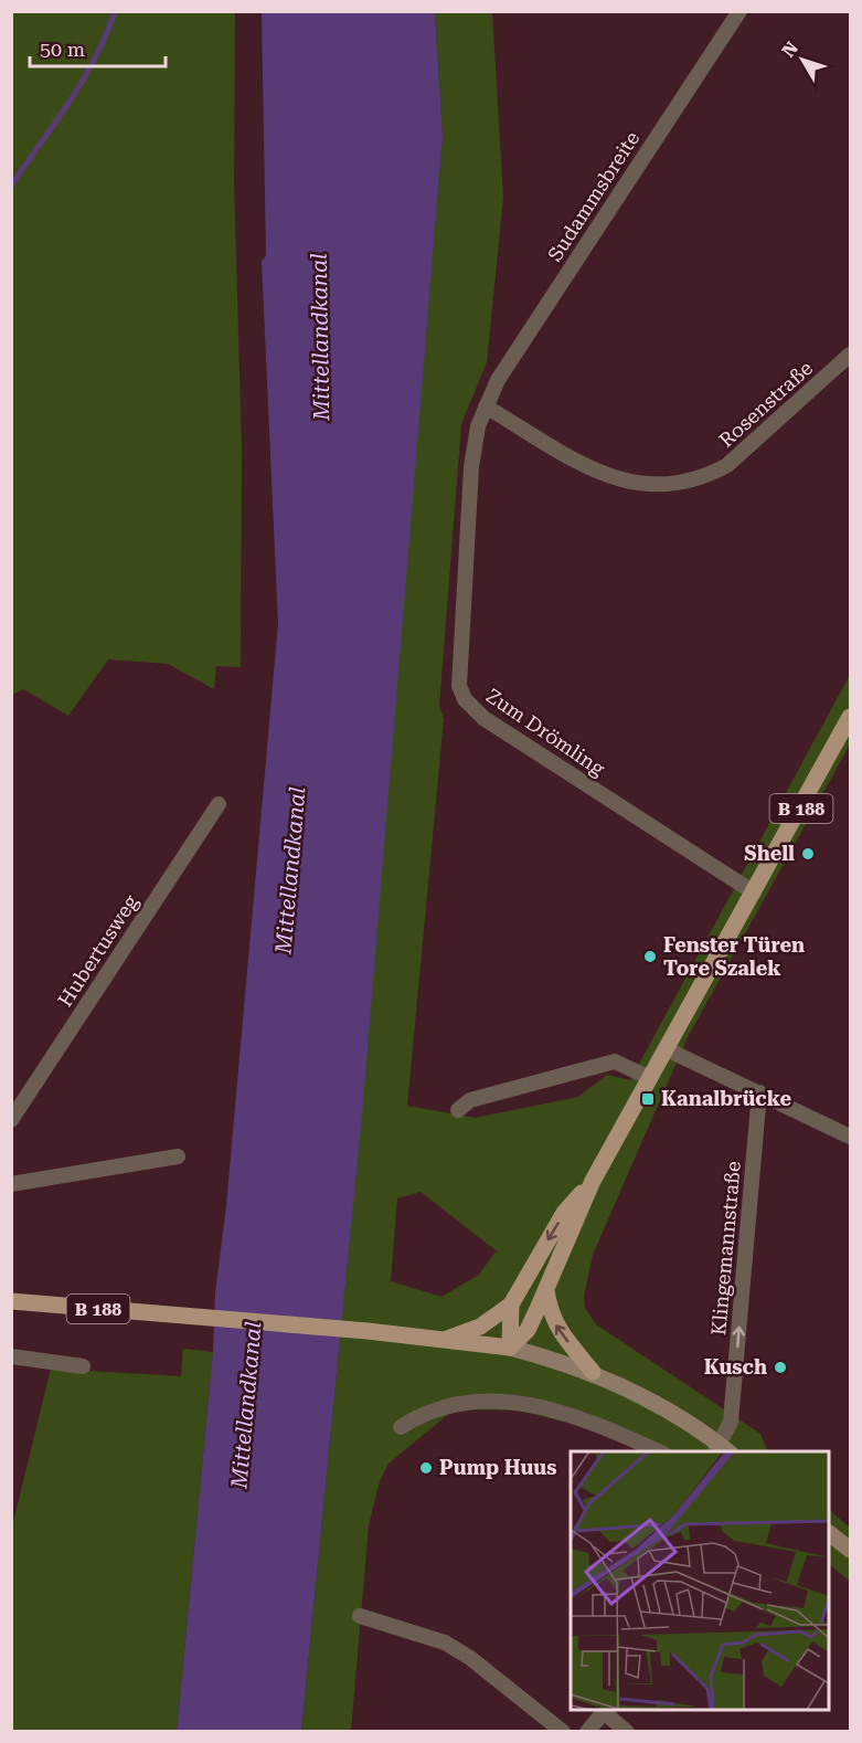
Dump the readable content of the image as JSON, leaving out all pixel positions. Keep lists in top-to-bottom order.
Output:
{
  "streets": {
    "main road": ["B 188"],
    "street": [
      "Sudammsbreite",
      "Rosenstraße",
      "Zum Drömling",
      "Hubertusweg",
      "Klingemannstraße"
    ]
  },
  "crossings": [
    ["Sudammsbreite", "Rosenstraße"],
    ["Sudammsbreite", "Zum Drömling"],
    ["Rosenstraße", "Zum Drömling"],
    ["Zum Drömling", "B 188"]
  ],
  "one_way": ["Klingemannstraße"],
  "water": ["Mittellandkanal"],
  "places": {
    "other": [
      "Shell",
      "Fenster Türen Tore Szalek",
      "Kusch",
      "Pump Huus"
    ],
    "transit": ["Kanalbrücke"]
  },
  "scale_bar": "50 m",
  "north": "top left"
}
